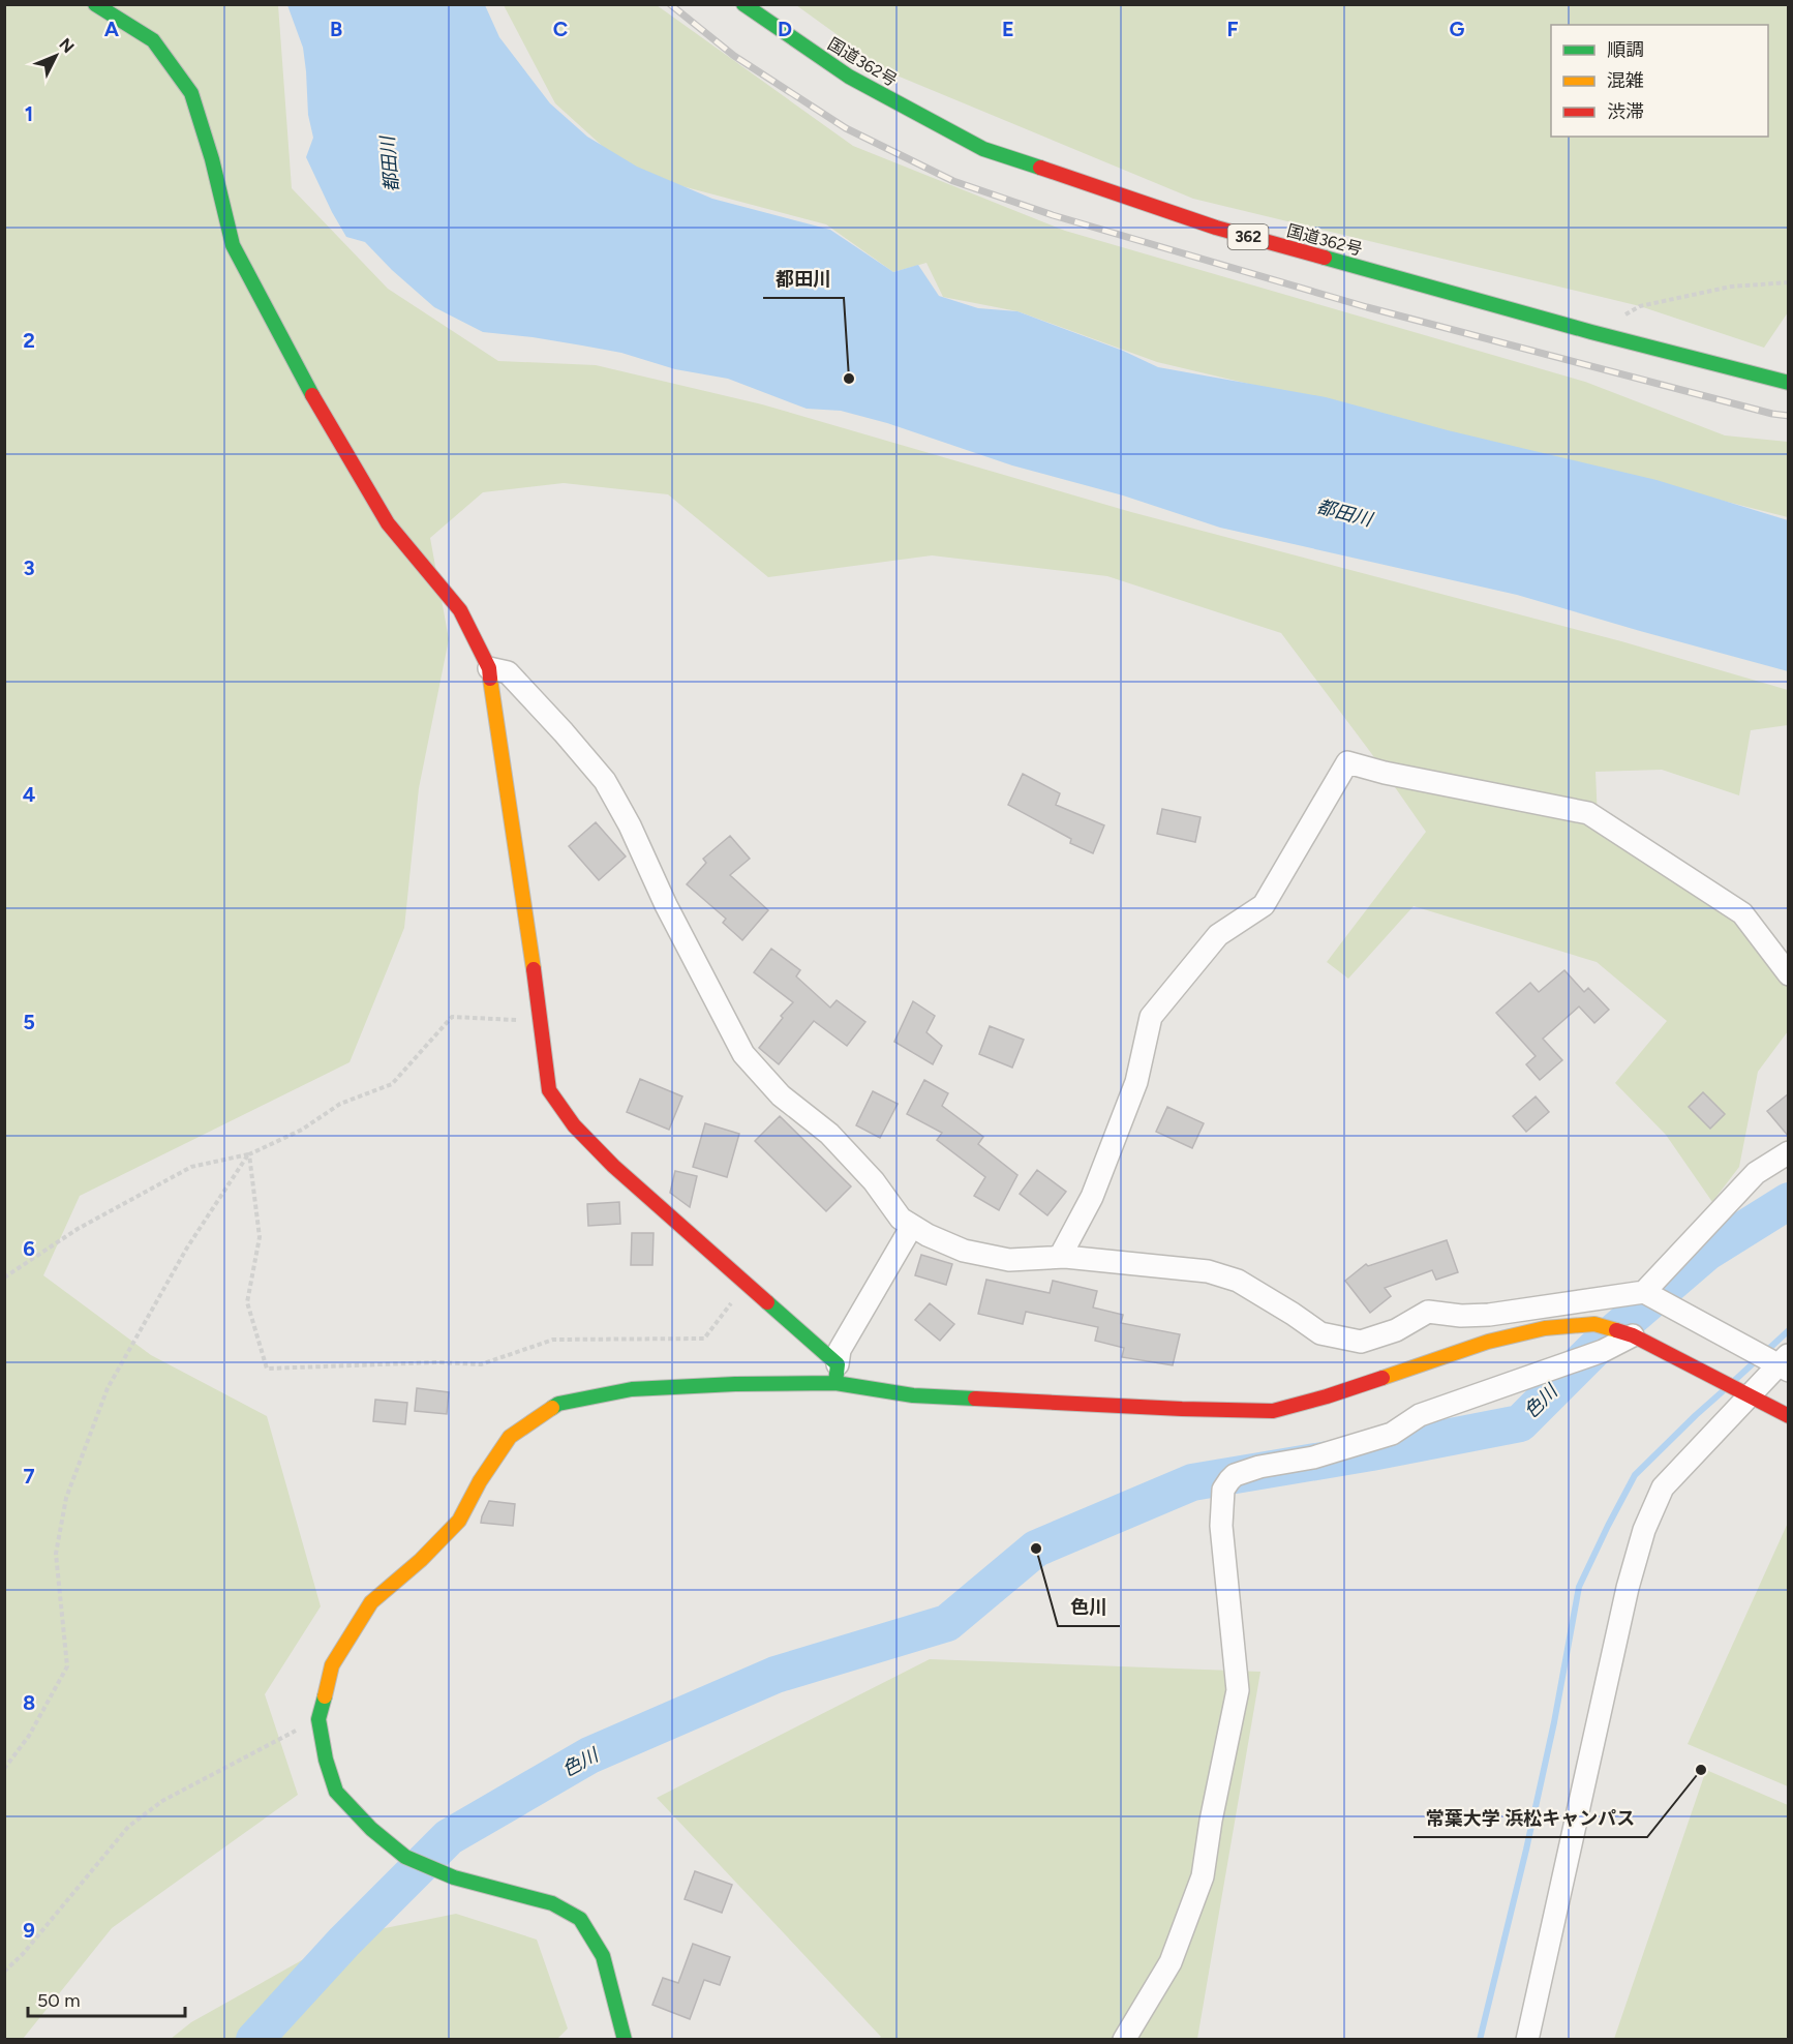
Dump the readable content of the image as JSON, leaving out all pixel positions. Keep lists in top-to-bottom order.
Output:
{
  "streets": {
    "main road": ["国道362号", "362"]
  },
  "water": ["都田川", "色川"],
  "places": ["都田川", "色川", "常葉大学 浜松キャンパス"],
  "legend": ["順調", "混雑", "渋滞"],
  "scale_bar": "50 m",
  "north": "top right",
  "grid": {
    "columns": [
      "A",
      "B",
      "C",
      "D",
      "E",
      "F",
      "G"
    ],
    "rows": [
      "1",
      "2",
      "3",
      "4",
      "5",
      "6",
      "7",
      "8",
      "9"
    ]
  }
}
